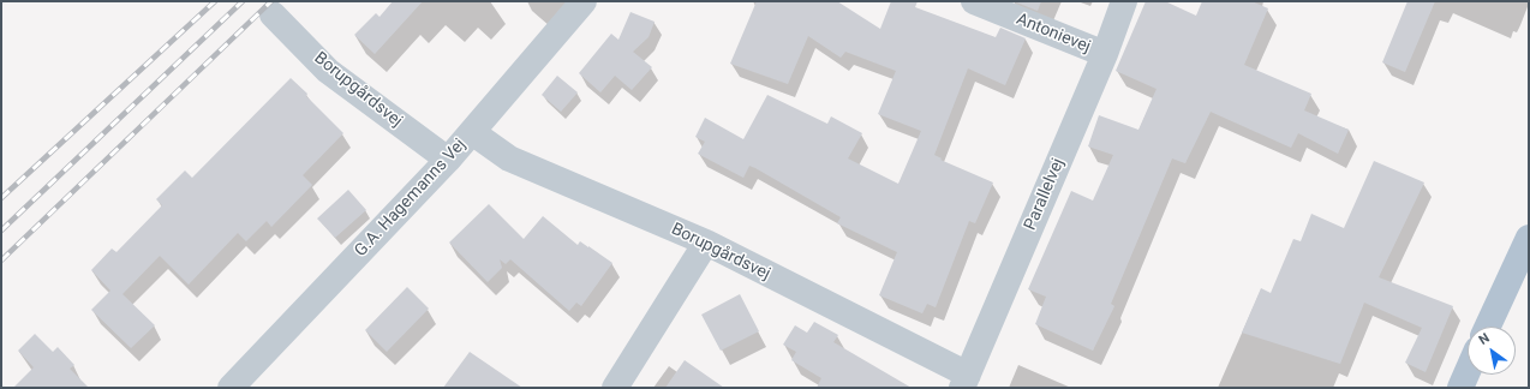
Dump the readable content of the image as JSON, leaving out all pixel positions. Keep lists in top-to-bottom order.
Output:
{
  "streets": {
    "street": [
      "Antonievej",
      "Borupgårdsvej",
      "Parallelvej",
      "G.A. Hagemanns Vej"
    ]
  },
  "crossings": [
    ["Antonievej", "Parallelvej"],
    ["Borupgårdsvej", "Parallelvej"],
    ["Borupgårdsvej", "G.A. Hagemanns Vej"]
  ],
  "north": "top left"
}
